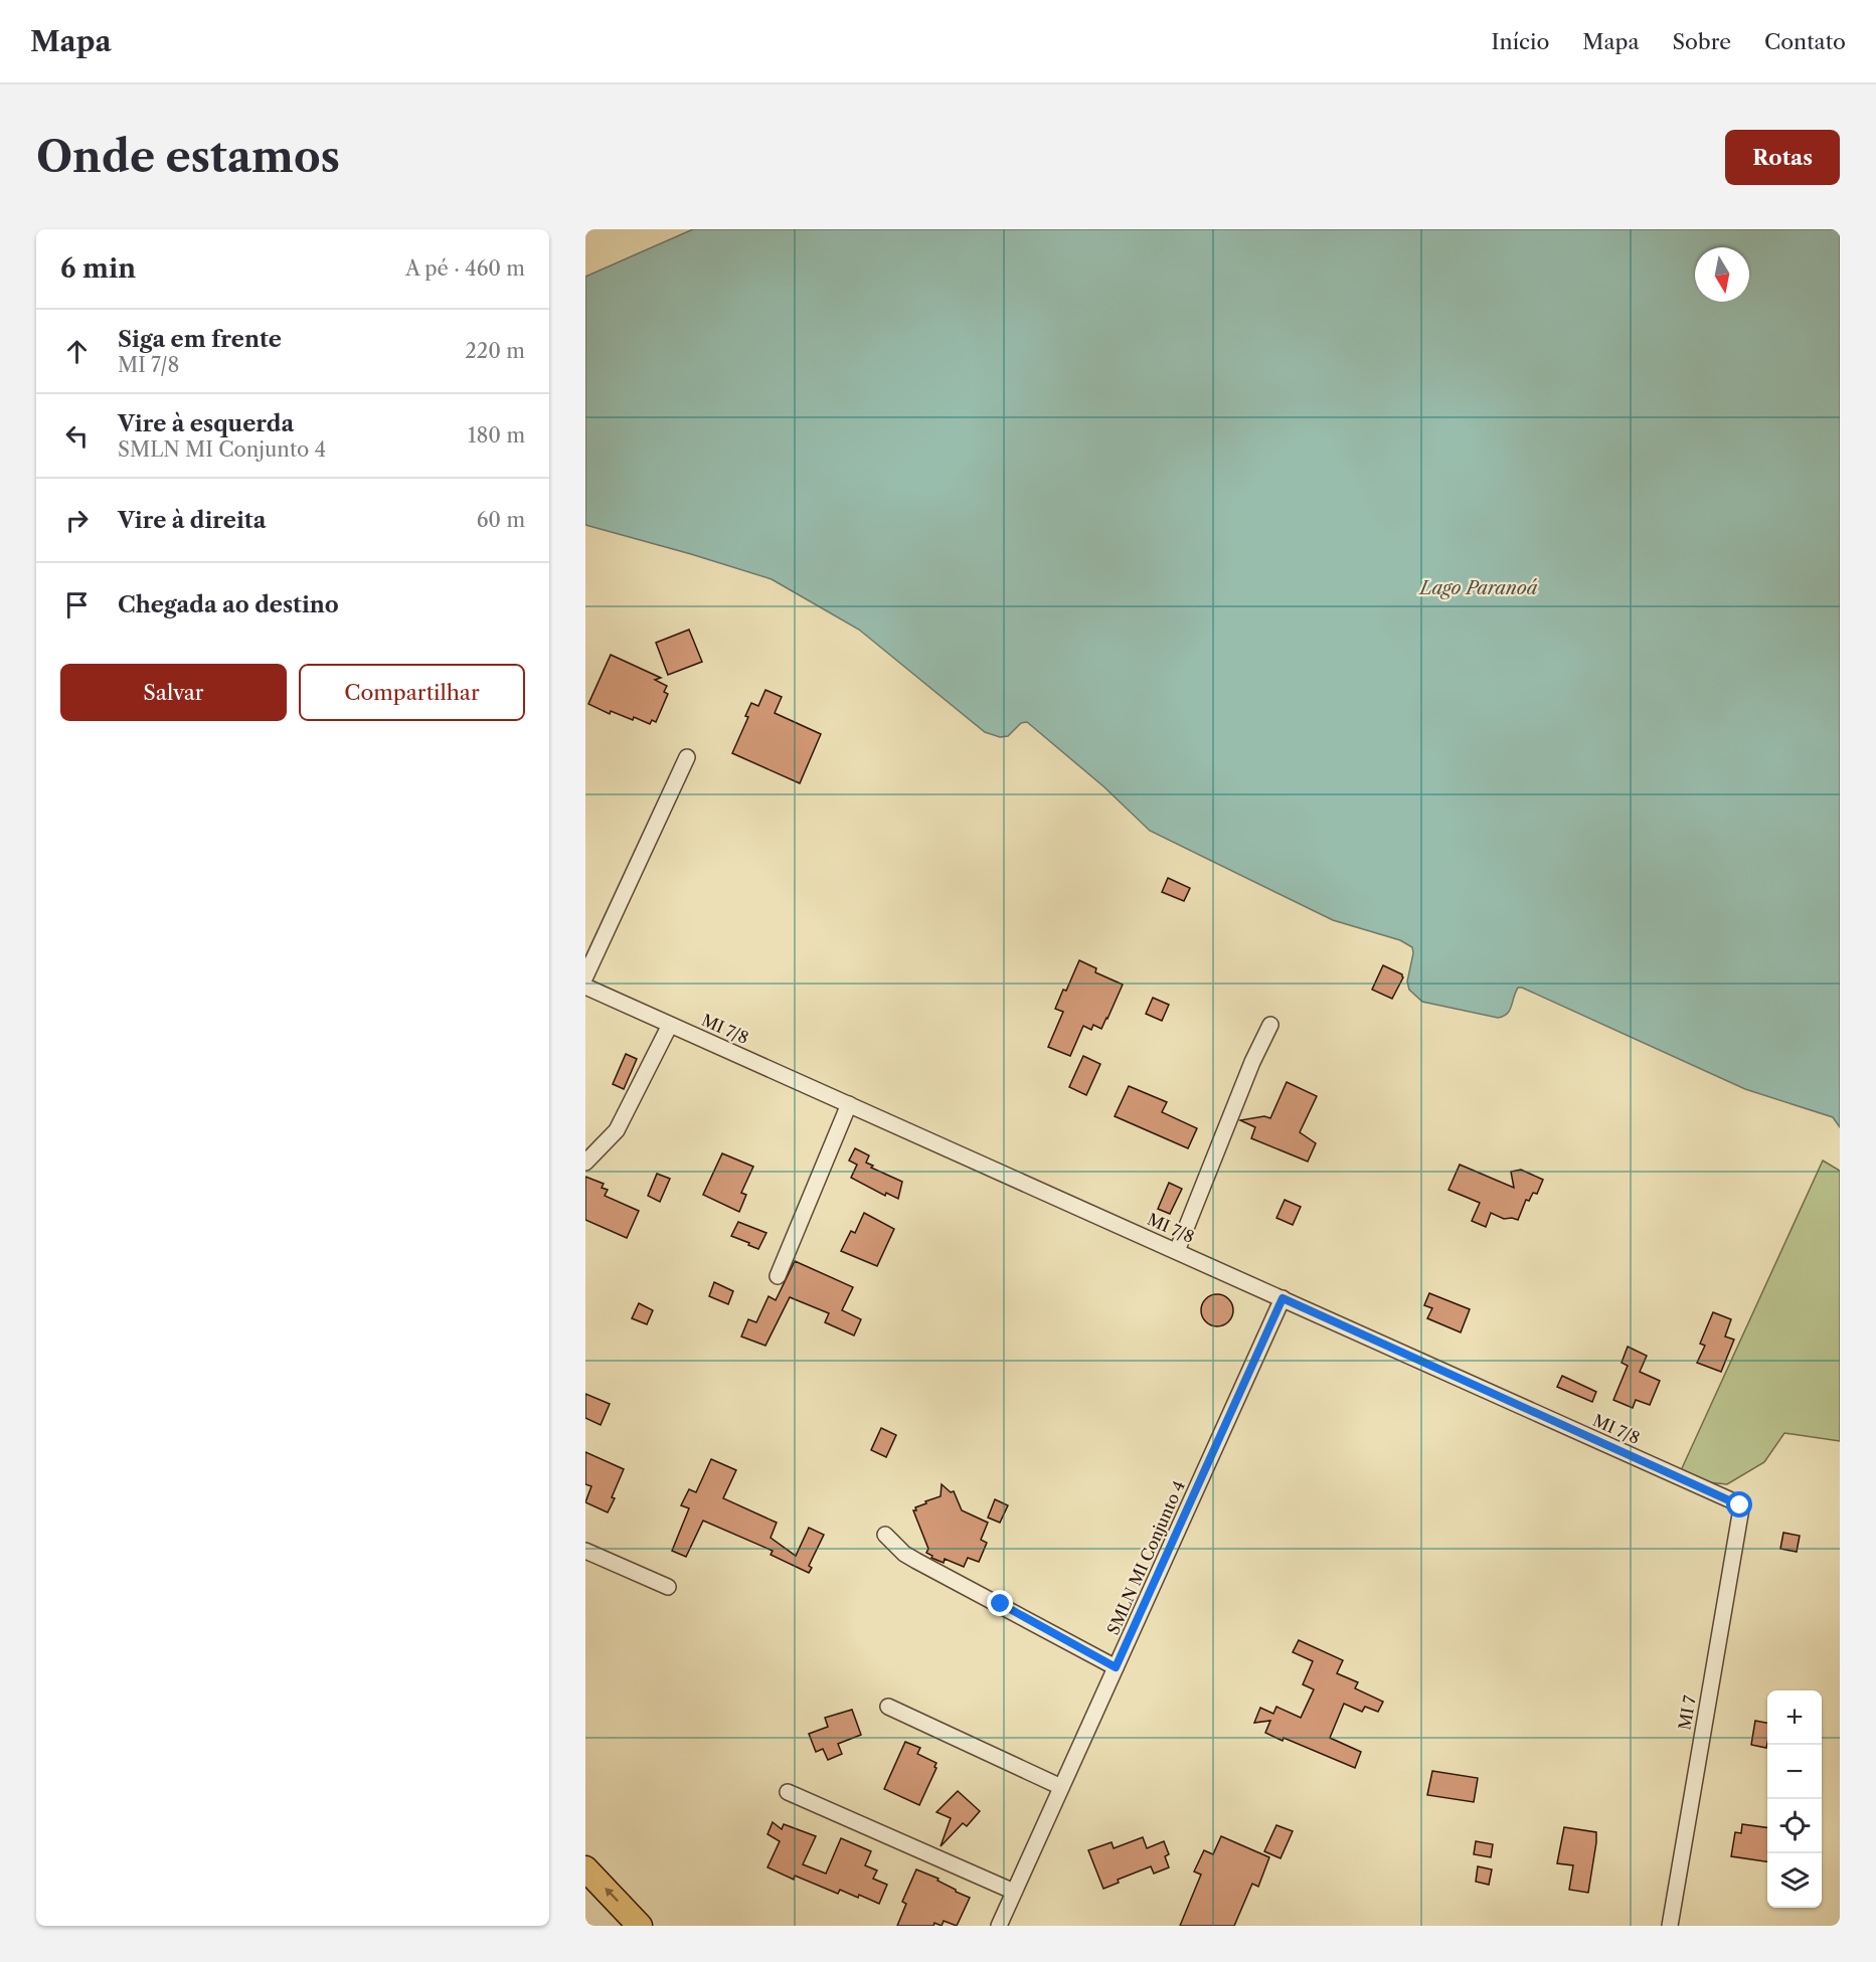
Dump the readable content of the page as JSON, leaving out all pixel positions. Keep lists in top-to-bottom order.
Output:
{
  "streets": {
    "street": ["MI 7/8", "SMLN MI Conjunto 4", "MI 7"]
  },
  "crossings": [
    ["MI 7/8", "SMLN MI Conjunto 4"],
    ["MI 7/8", "MI 7"]
  ],
  "water": ["Lago Paranoá"],
  "north": "bottom",
  "page": {
    "header": "Mapa",
    "nav": [
      "Início",
      "Mapa",
      "Sobre",
      "Contato"
    ],
    "buttons": [
      "Rotas",
      ["Salvar", "Compartilhar"]
    ],
    "title": "Onde estamos",
    "heading": ["6 min", "A pé · 460 m"],
    "list": [
      ["Siga em frente", "MI 7/8", "220 m"],
      ["Vire à esquerda", "SMLN MI Conjunto 4", "180 m"],
      ["Vire à direita", "60 m"],
      "Chegada ao destino"
    ],
    "map_buttons": ["+", "−"]
  }
}
